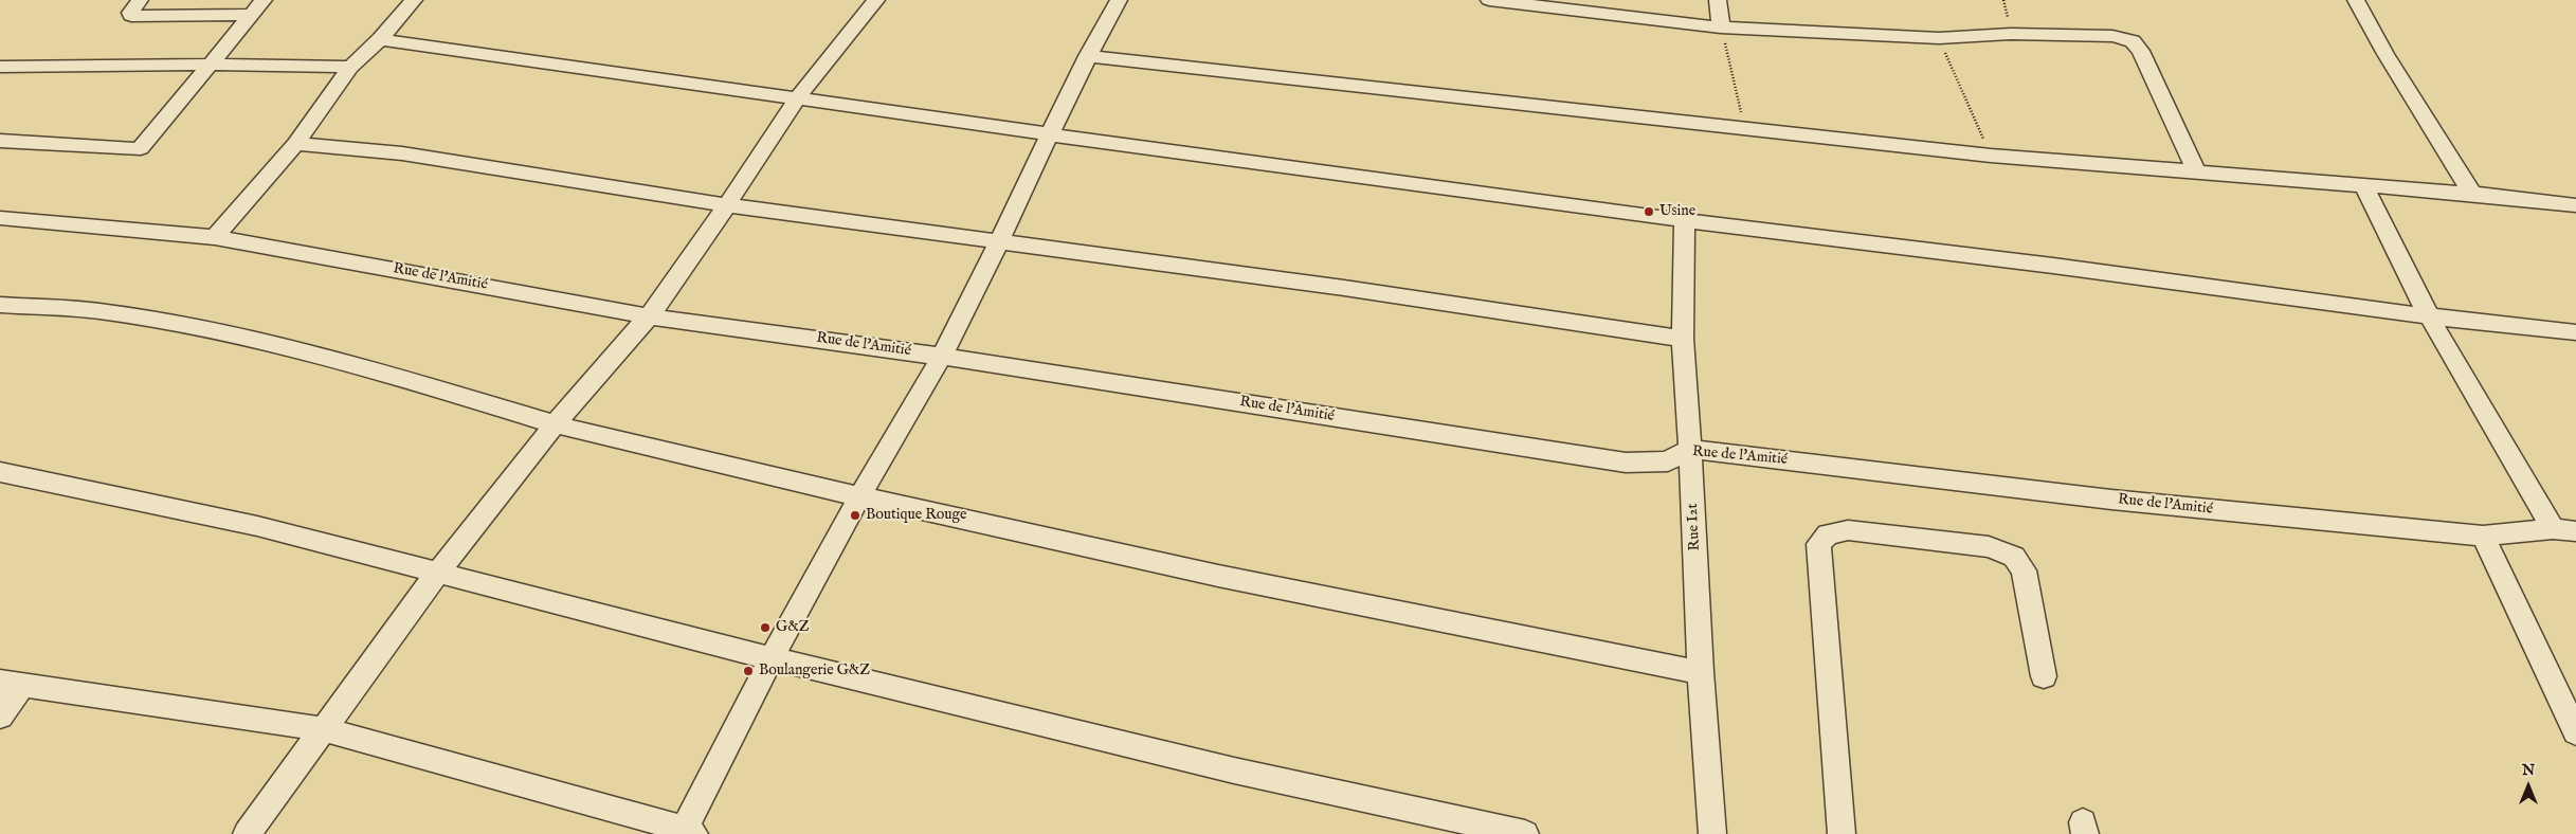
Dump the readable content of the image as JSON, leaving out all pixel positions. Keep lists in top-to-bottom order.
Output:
{
  "streets": {
    "street": ["Rue de l'Amitié", "Rue I2t"]
  },
  "crossings": [
    ["Rue de l'Amitié", "Rue I2t"]
  ],
  "places": [
    "Usine",
    "Boutique Rouge",
    "G&Z",
    "Boulangerie G&Z"
  ],
  "north": "top"
}
